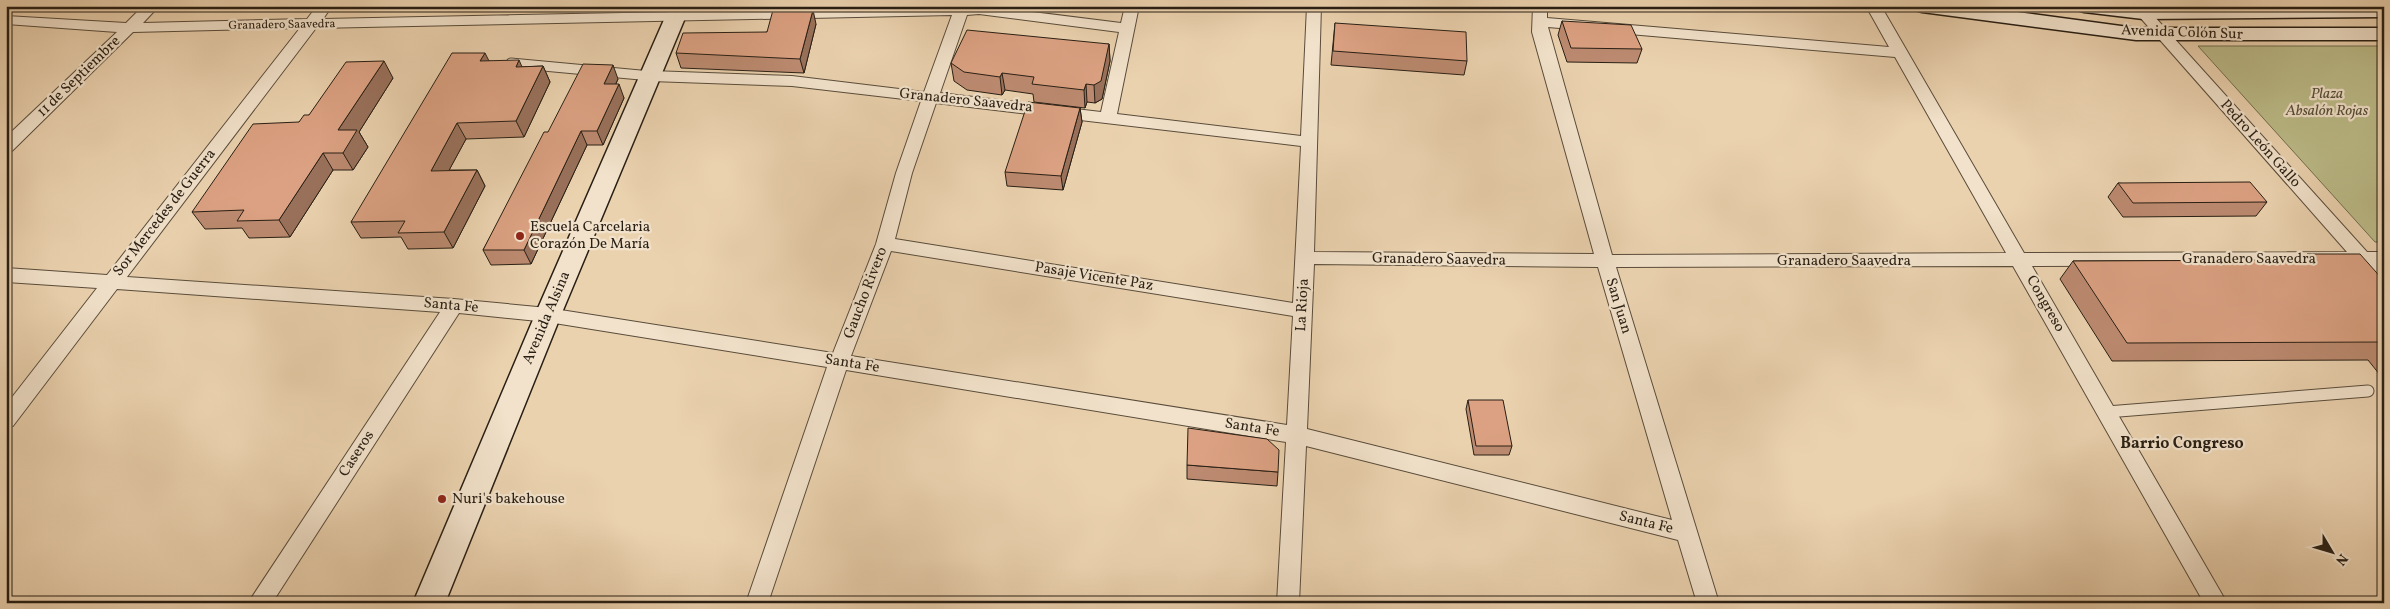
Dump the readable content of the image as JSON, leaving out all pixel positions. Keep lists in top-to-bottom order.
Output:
{
  "streets": {
    "main road": ["Avenida Colón Sur", "Avenida Alsina"],
    "street": [
      "Granadero Saavedra",
      "11 de Septiembre",
      "Pedro León Gallo",
      "Sor Mercedes de Guerra",
      "Pasaje Vicente Paz",
      "Gaucho Rivero",
      "Congreso",
      "La Rioja",
      "Santa Fe",
      "San Juan",
      "Caseros"
    ]
  },
  "crossings": [
    ["Granadero Saavedra", "11 de Septiembre"],
    ["Granadero Saavedra", "Pedro León Gallo"],
    ["Granadero Saavedra", "Sor Mercedes de Guerra"],
    ["Granadero Saavedra", "Gaucho Rivero"],
    ["Granadero Saavedra", "Congreso"],
    ["Granadero Saavedra", "La Rioja"],
    ["Granadero Saavedra", "San Juan"],
    ["Granadero Saavedra", "Avenida Alsina"],
    ["Avenida Colón Sur", "Pedro León Gallo"],
    ["Sor Mercedes de Guerra", "Santa Fe"],
    ["Pasaje Vicente Paz", "Gaucho Rivero"],
    ["Pasaje Vicente Paz", "La Rioja"],
    ["Gaucho Rivero", "Santa Fe"],
    ["La Rioja", "Santa Fe"],
    ["Santa Fe", "San Juan"],
    ["Santa Fe", "Avenida Alsina"],
    ["Santa Fe", "Caseros"]
  ],
  "districts": ["Barrio Congreso"],
  "parks": ["Plaza Absalón Rojas"],
  "places": ["Escuela Carcelaria Corazón De María", "Nuri's bakehouse"],
  "north": "bottom right"
}
